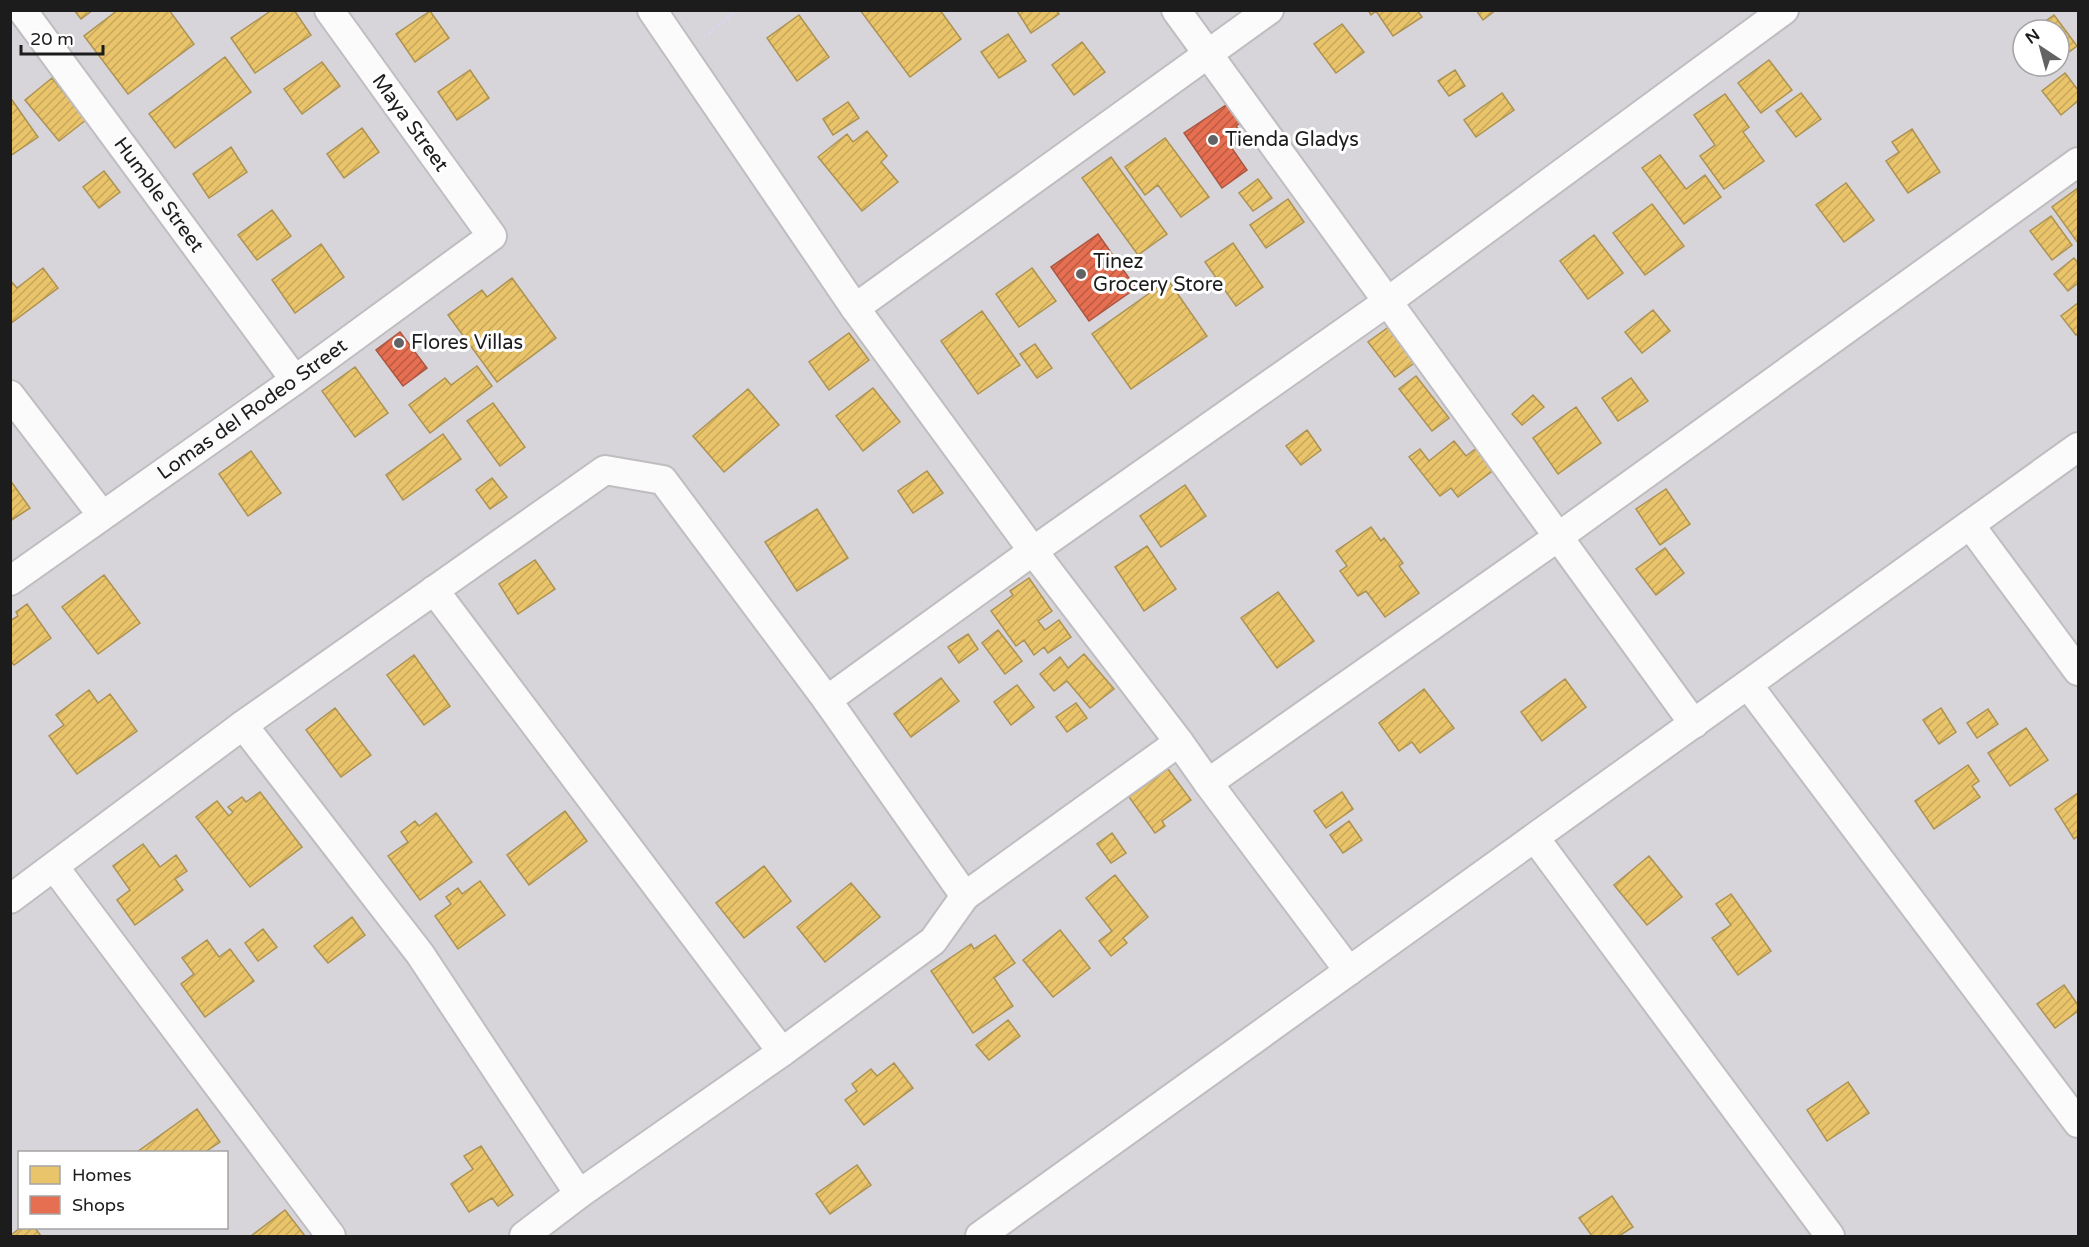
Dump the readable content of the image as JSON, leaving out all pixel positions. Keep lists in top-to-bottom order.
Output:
{
  "streets": {
    "street": ["Maya Street", "Humble Street", "Lomas del Rodeo Street"]
  },
  "crossings": [
    ["Maya Street", "Lomas del Rodeo Street"],
    ["Humble Street", "Lomas del Rodeo Street"]
  ],
  "places": ["Tienda Gladys", "Tinez Grocery Store", "Flores Villas"],
  "legend": ["Homes", "Shops"],
  "scale_bar": "20 m",
  "north": "top left"
}
